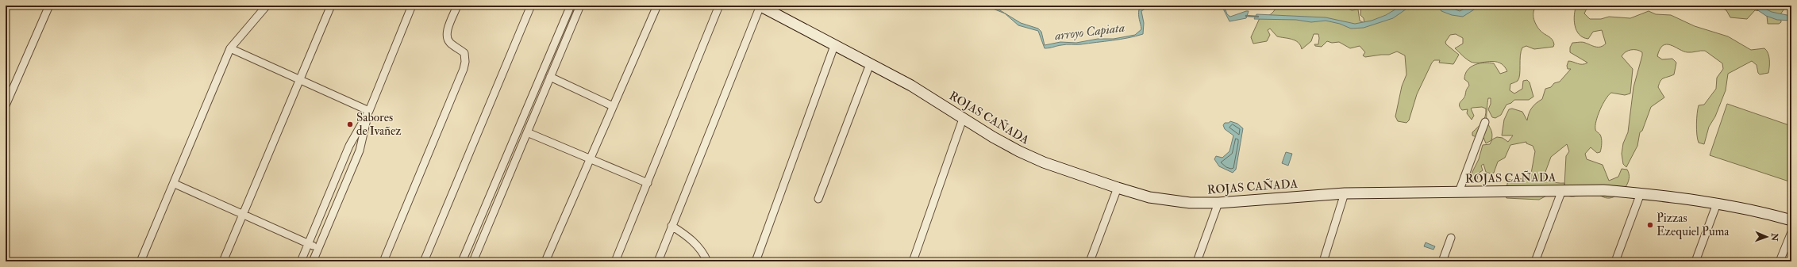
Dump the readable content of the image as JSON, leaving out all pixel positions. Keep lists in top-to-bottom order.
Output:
{
  "streets": {
    "main road": ["ROJAS CAÑADA"]
  },
  "water": ["arroyo Capiata"],
  "places": ["Sabores de Ivañez", "Pizzas Ezequiel Puma"],
  "north": "right"
}
